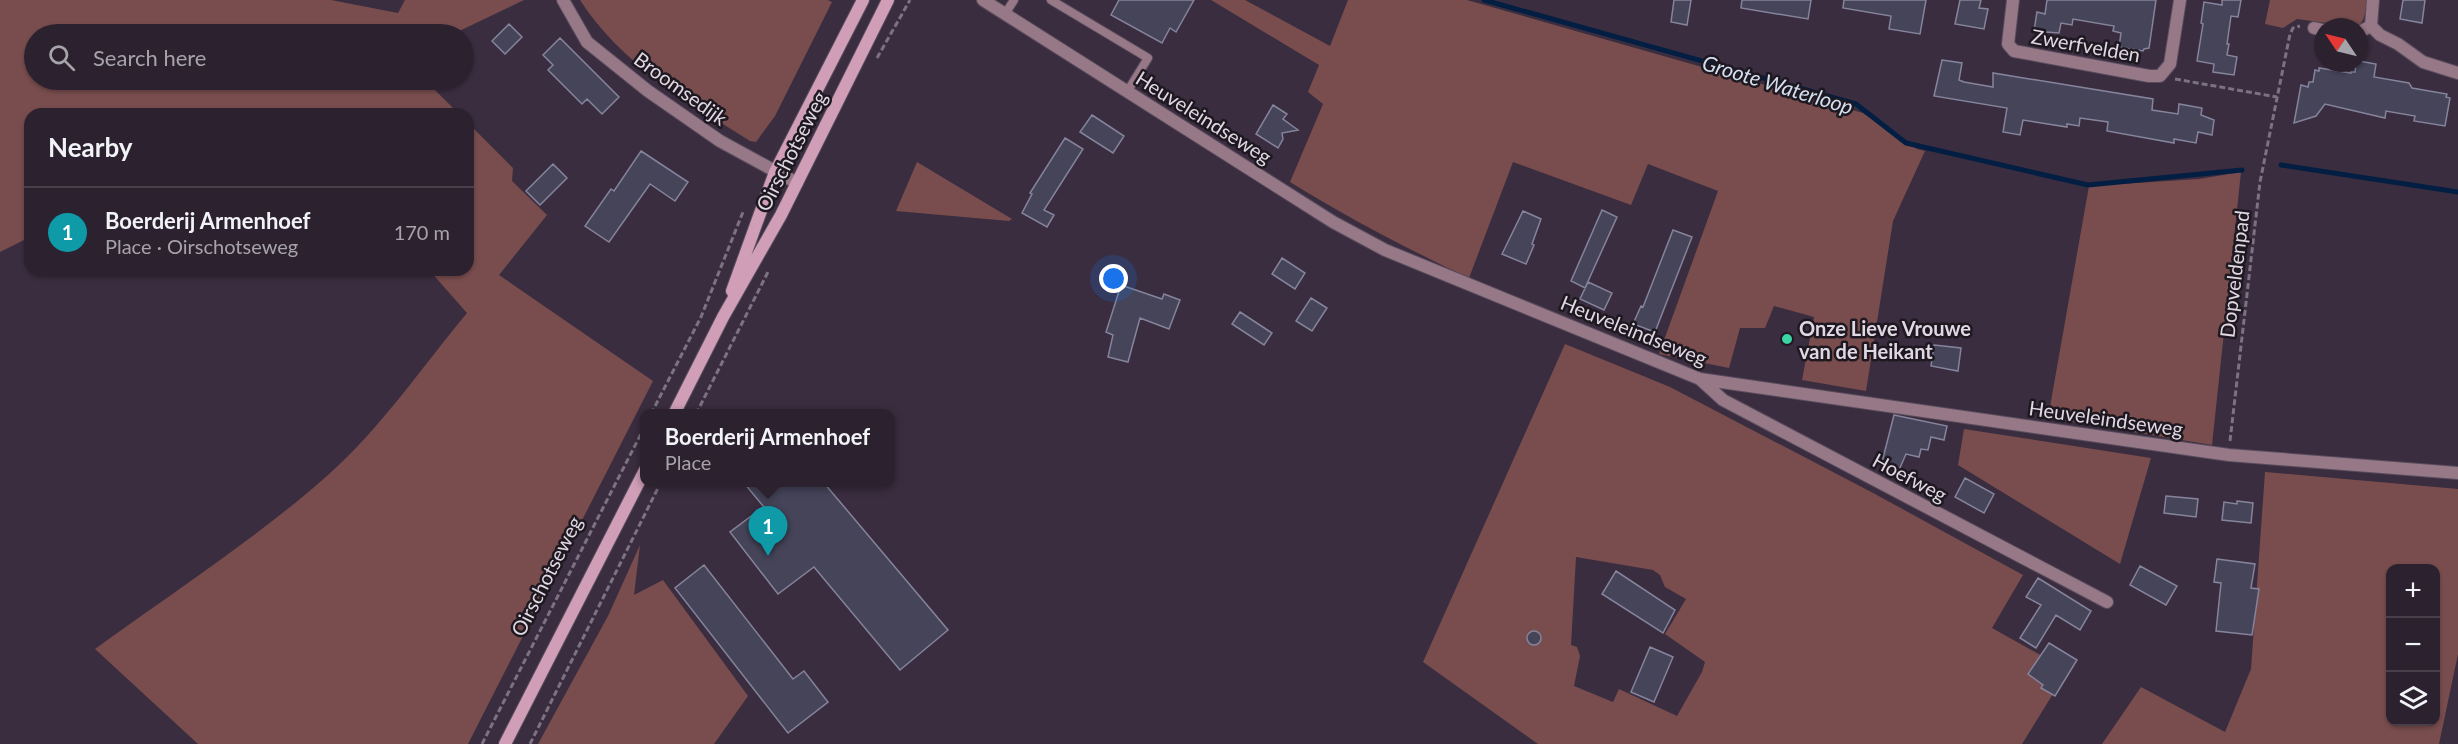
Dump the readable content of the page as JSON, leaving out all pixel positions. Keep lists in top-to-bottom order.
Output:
{
  "streets": {
    "main road": ["Oirschotseweg"],
    "street": [
      "Zwerfvelden",
      "Broomsedijk",
      "Heuveleindseweg",
      "Hoefweg"
    ],
    "path": ["Dopveldenpad"]
  },
  "crossings": [
    ["Broomsedijk", "Oirschotseweg"],
    ["Heuveleindseweg", "Dopveldenpad"],
    ["Heuveleindseweg", "Hoefweg"]
  ],
  "water": ["Groote Waterloop"],
  "places": ["Onze Lieve Vrouwe van de Heikant"],
  "north": "top left",
  "page": {
    "search": "Search here",
    "heading": "Nearby",
    "list": [
      {
        "mark": "1",
        "name": "Boerderij Armenhoef",
        "note": "Place · Oirschotseweg",
        "value": "170 m"
      }
    ],
    "popup": ["Boerderij Armenhoef", "Place"],
    "pins": "1",
    "map_buttons": ["+", "−"]
  }
}
